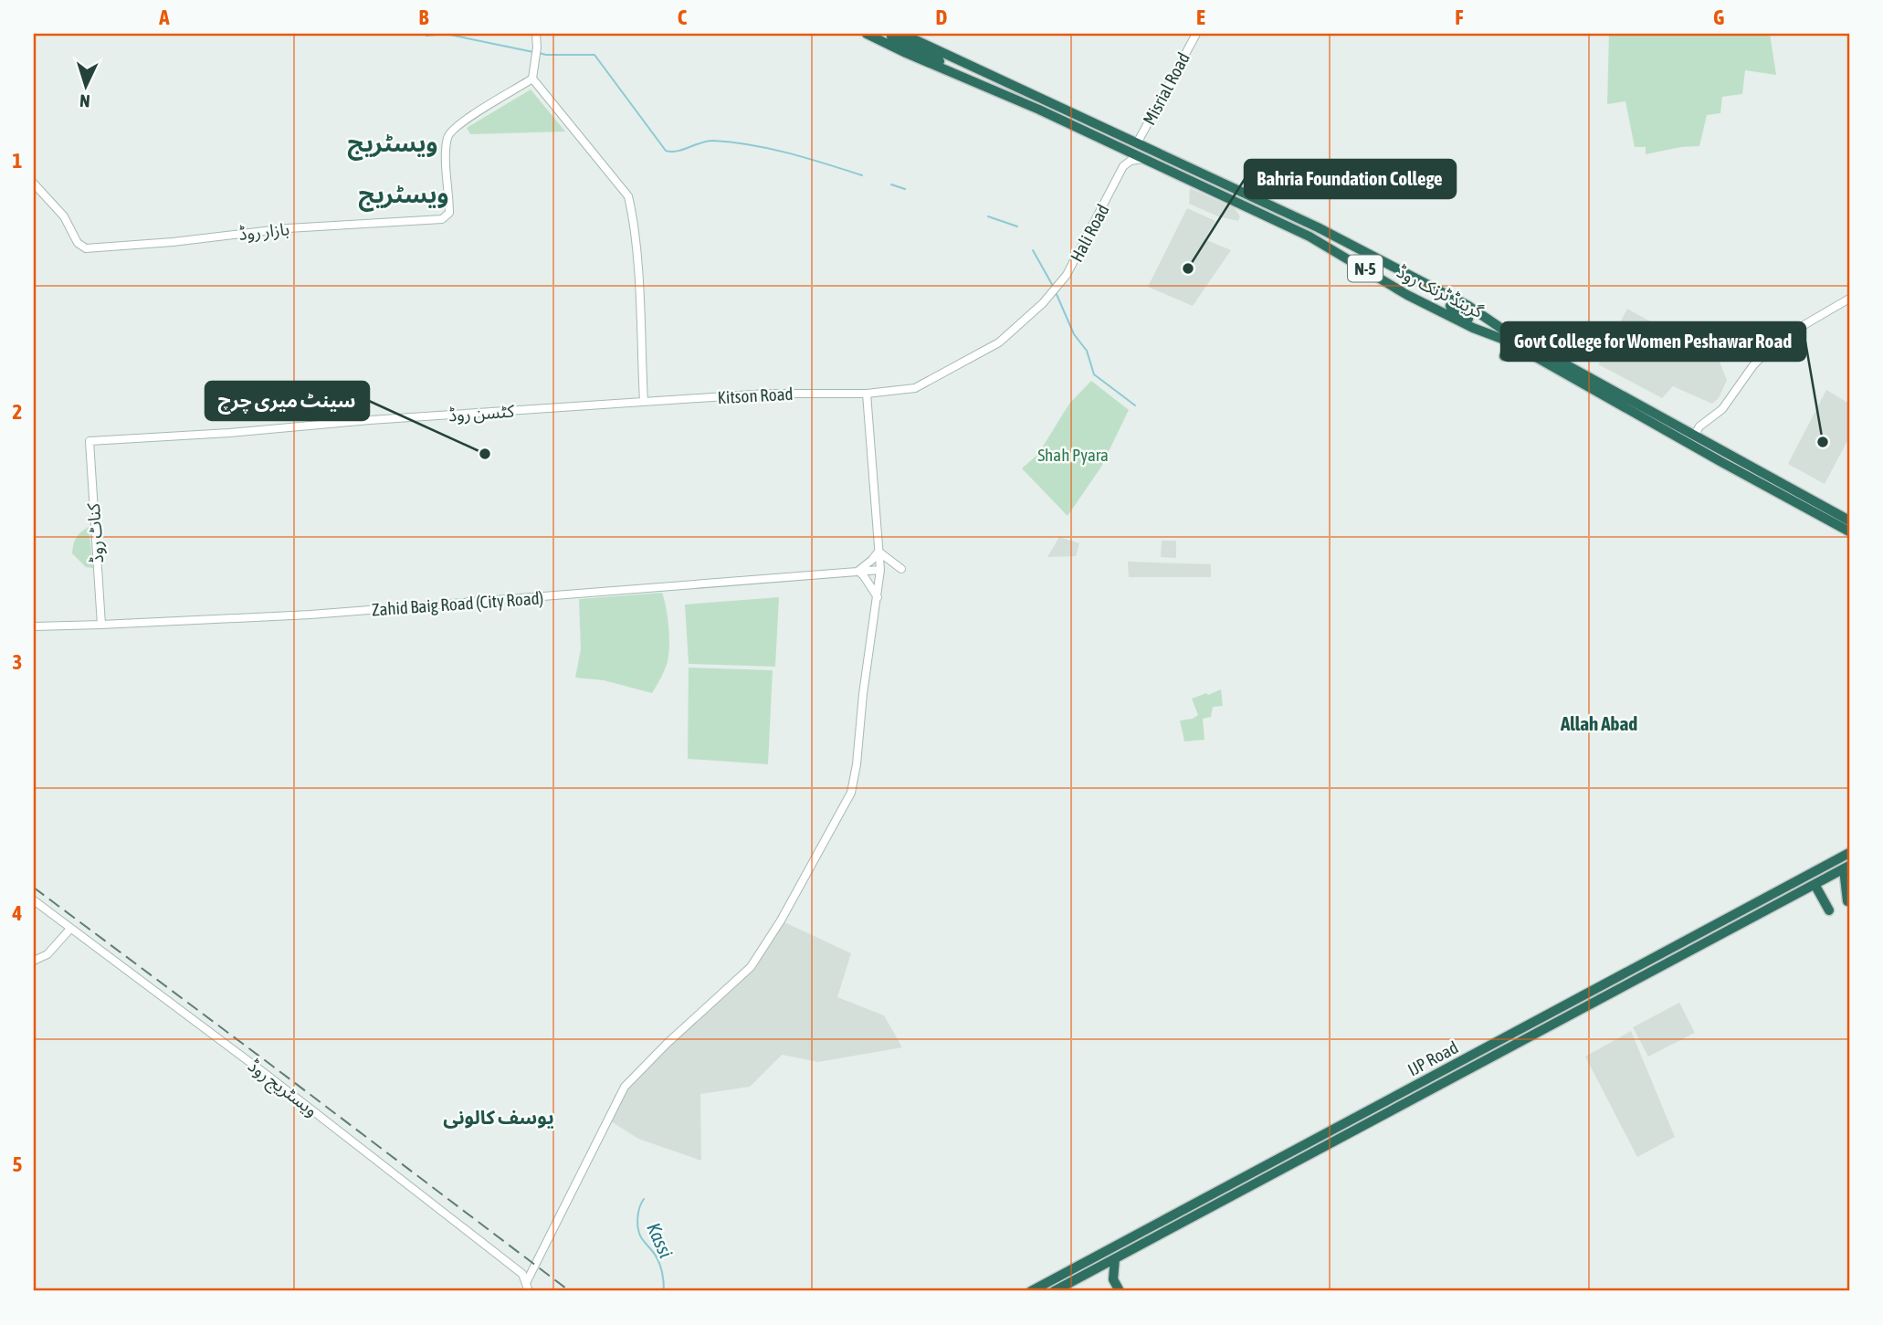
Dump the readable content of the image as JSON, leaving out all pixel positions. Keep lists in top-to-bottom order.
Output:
{
  "streets": {
    "highway": ["N-5", "گرینڈ ٹرنک روڈ", "IJP Road"],
    "main road": [
      "Misrial Road",
      "بازار روڈ",
      "Hali Road",
      "Kitson Road",
      "کٹسن روڈ",
      "کناٹ روڈ",
      "Zahid Baig Road (City Road)",
      "ویسٹریج روڈ"
    ]
  },
  "crossings": [
    ["Misrial Road", "گرینڈ ٹرنک روڈ"],
    ["Hali Road", "Kitson Road"],
    ["Kitson Road", "کٹسن روڈ"],
    ["کٹسن روڈ", "کناٹ روڈ"],
    ["کناٹ روڈ", "Zahid Baig Road (City Road)"]
  ],
  "districts": [
    "ویسٹریج",
    "ویسٹریج",
    "Allah Abad",
    "یوسف کالونی"
  ],
  "water": ["Kassi"],
  "parks": ["Shah Pyara"],
  "places": ["Bahria Foundation College", "Govt College for Women Peshawar Road", "سینٹ میری چرچ"],
  "north": "bottom",
  "grid": {
    "columns": [
      "A",
      "B",
      "C",
      "D",
      "E",
      "F",
      "G"
    ],
    "rows": [
      "1",
      "2",
      "3",
      "4",
      "5"
    ]
  }
}
